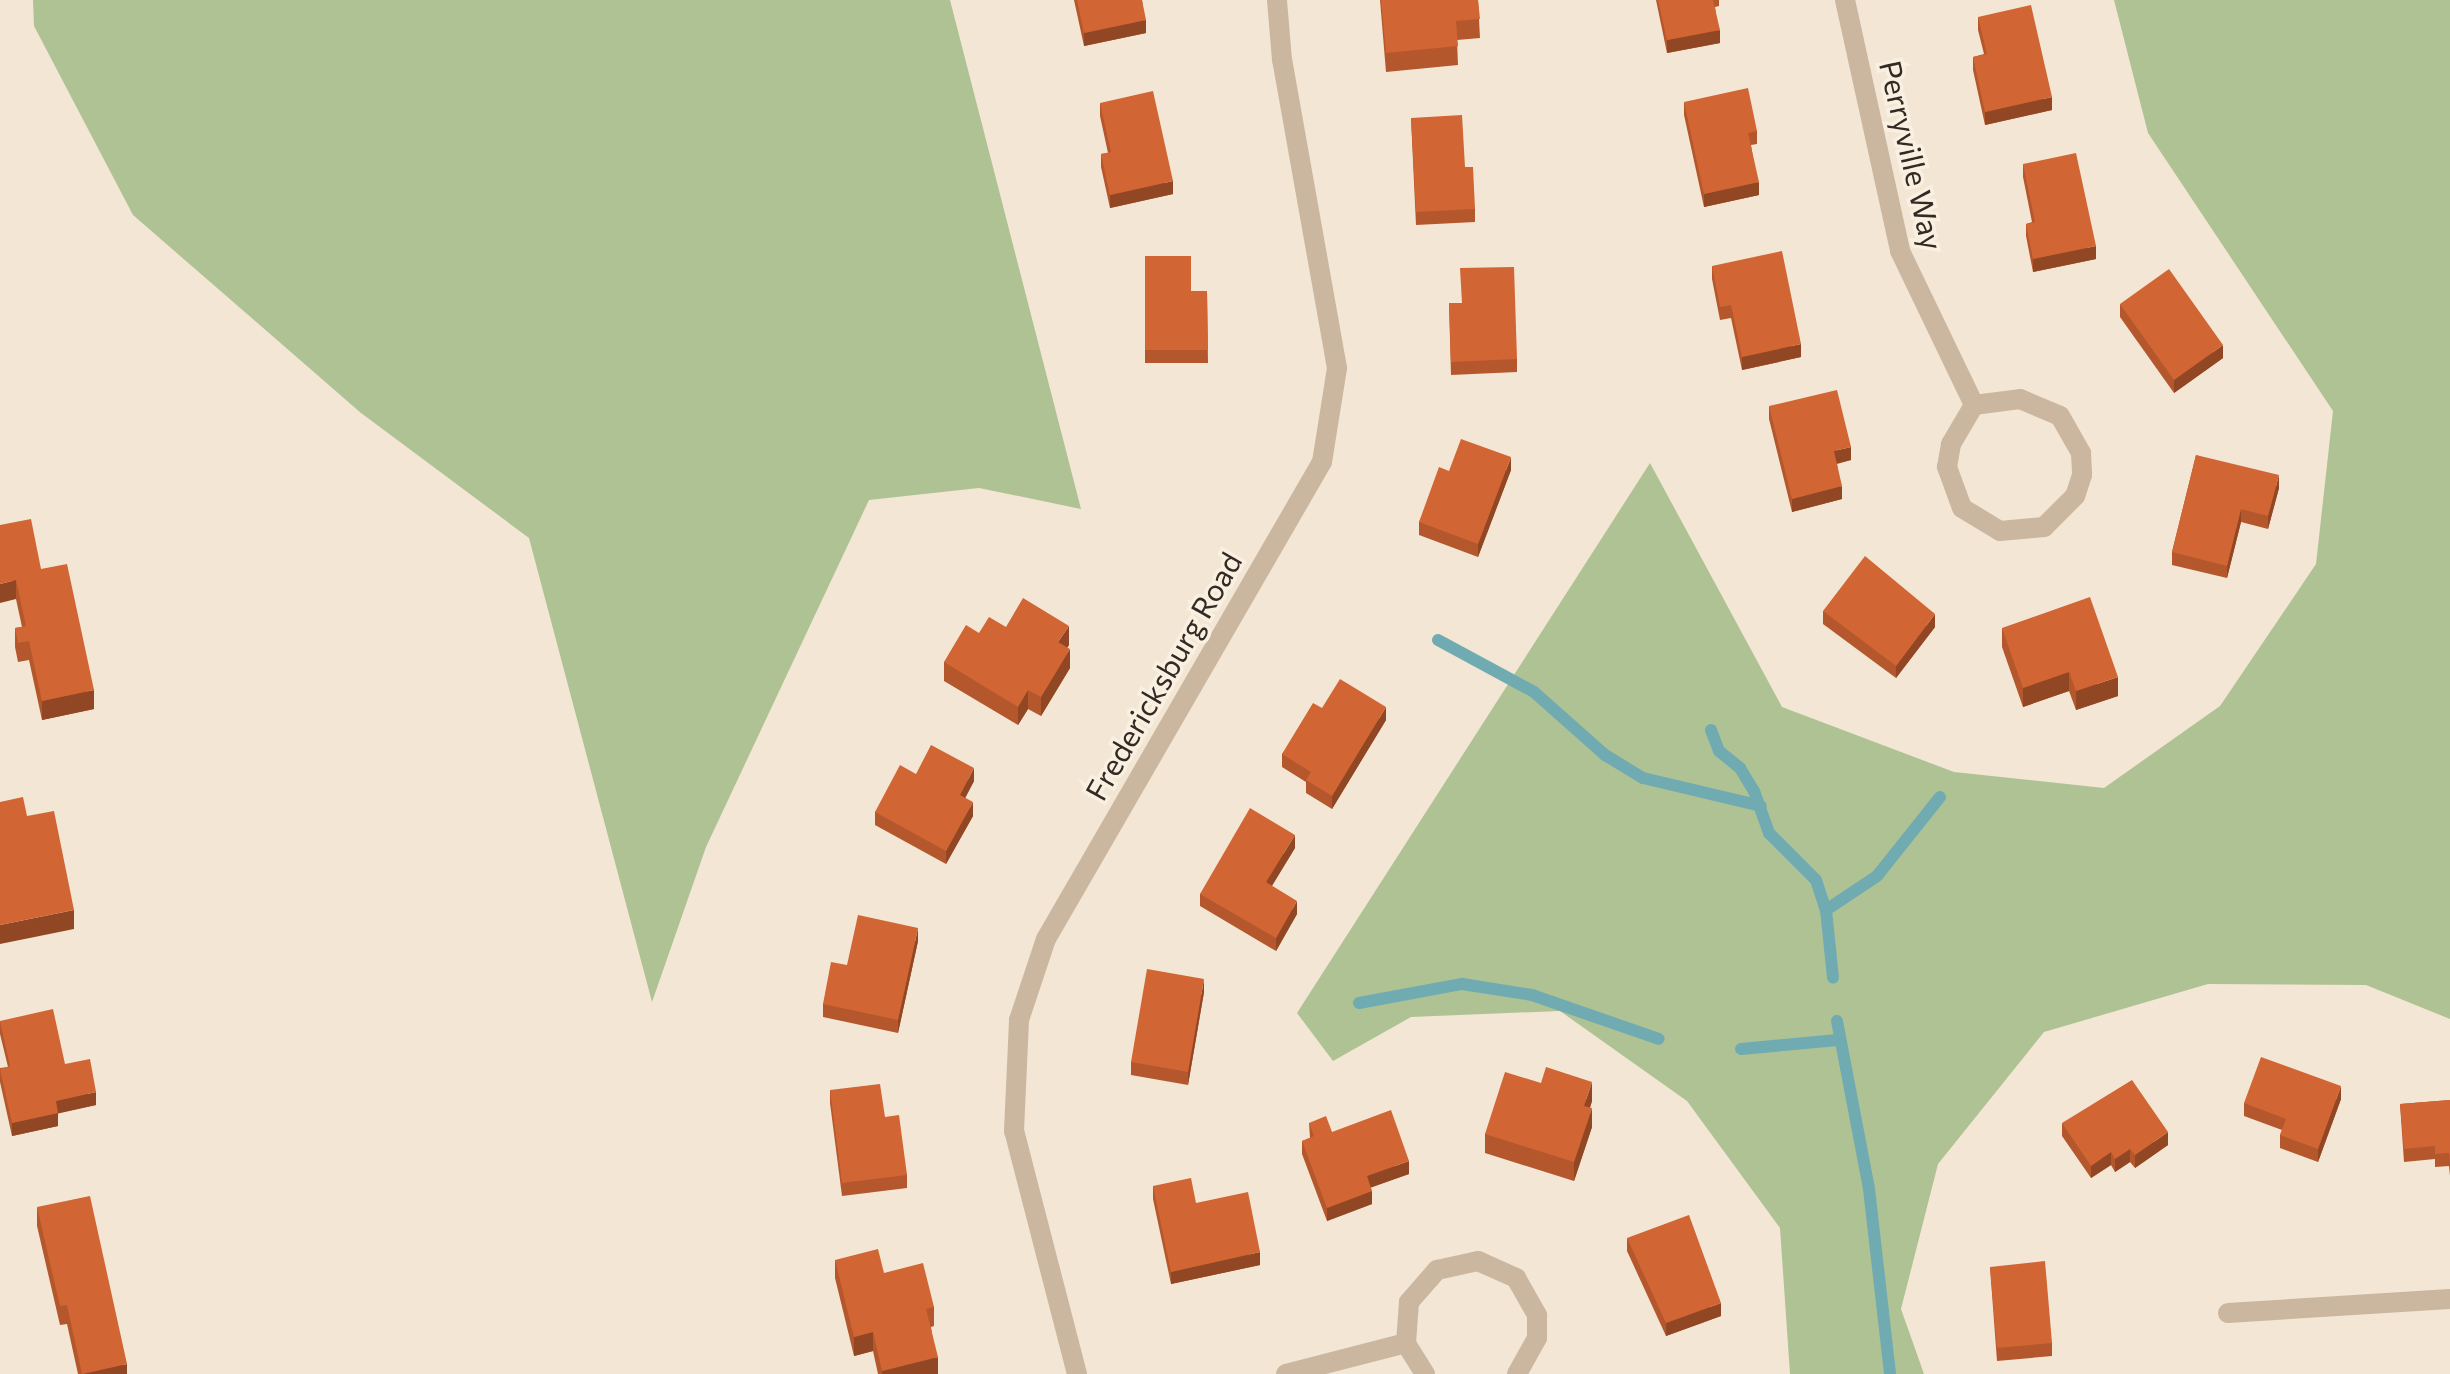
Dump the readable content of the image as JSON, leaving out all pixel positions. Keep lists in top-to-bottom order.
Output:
{
  "streets": {
    "street": ["Perryville Way", "Fredericksburg Road"]
  }
}
